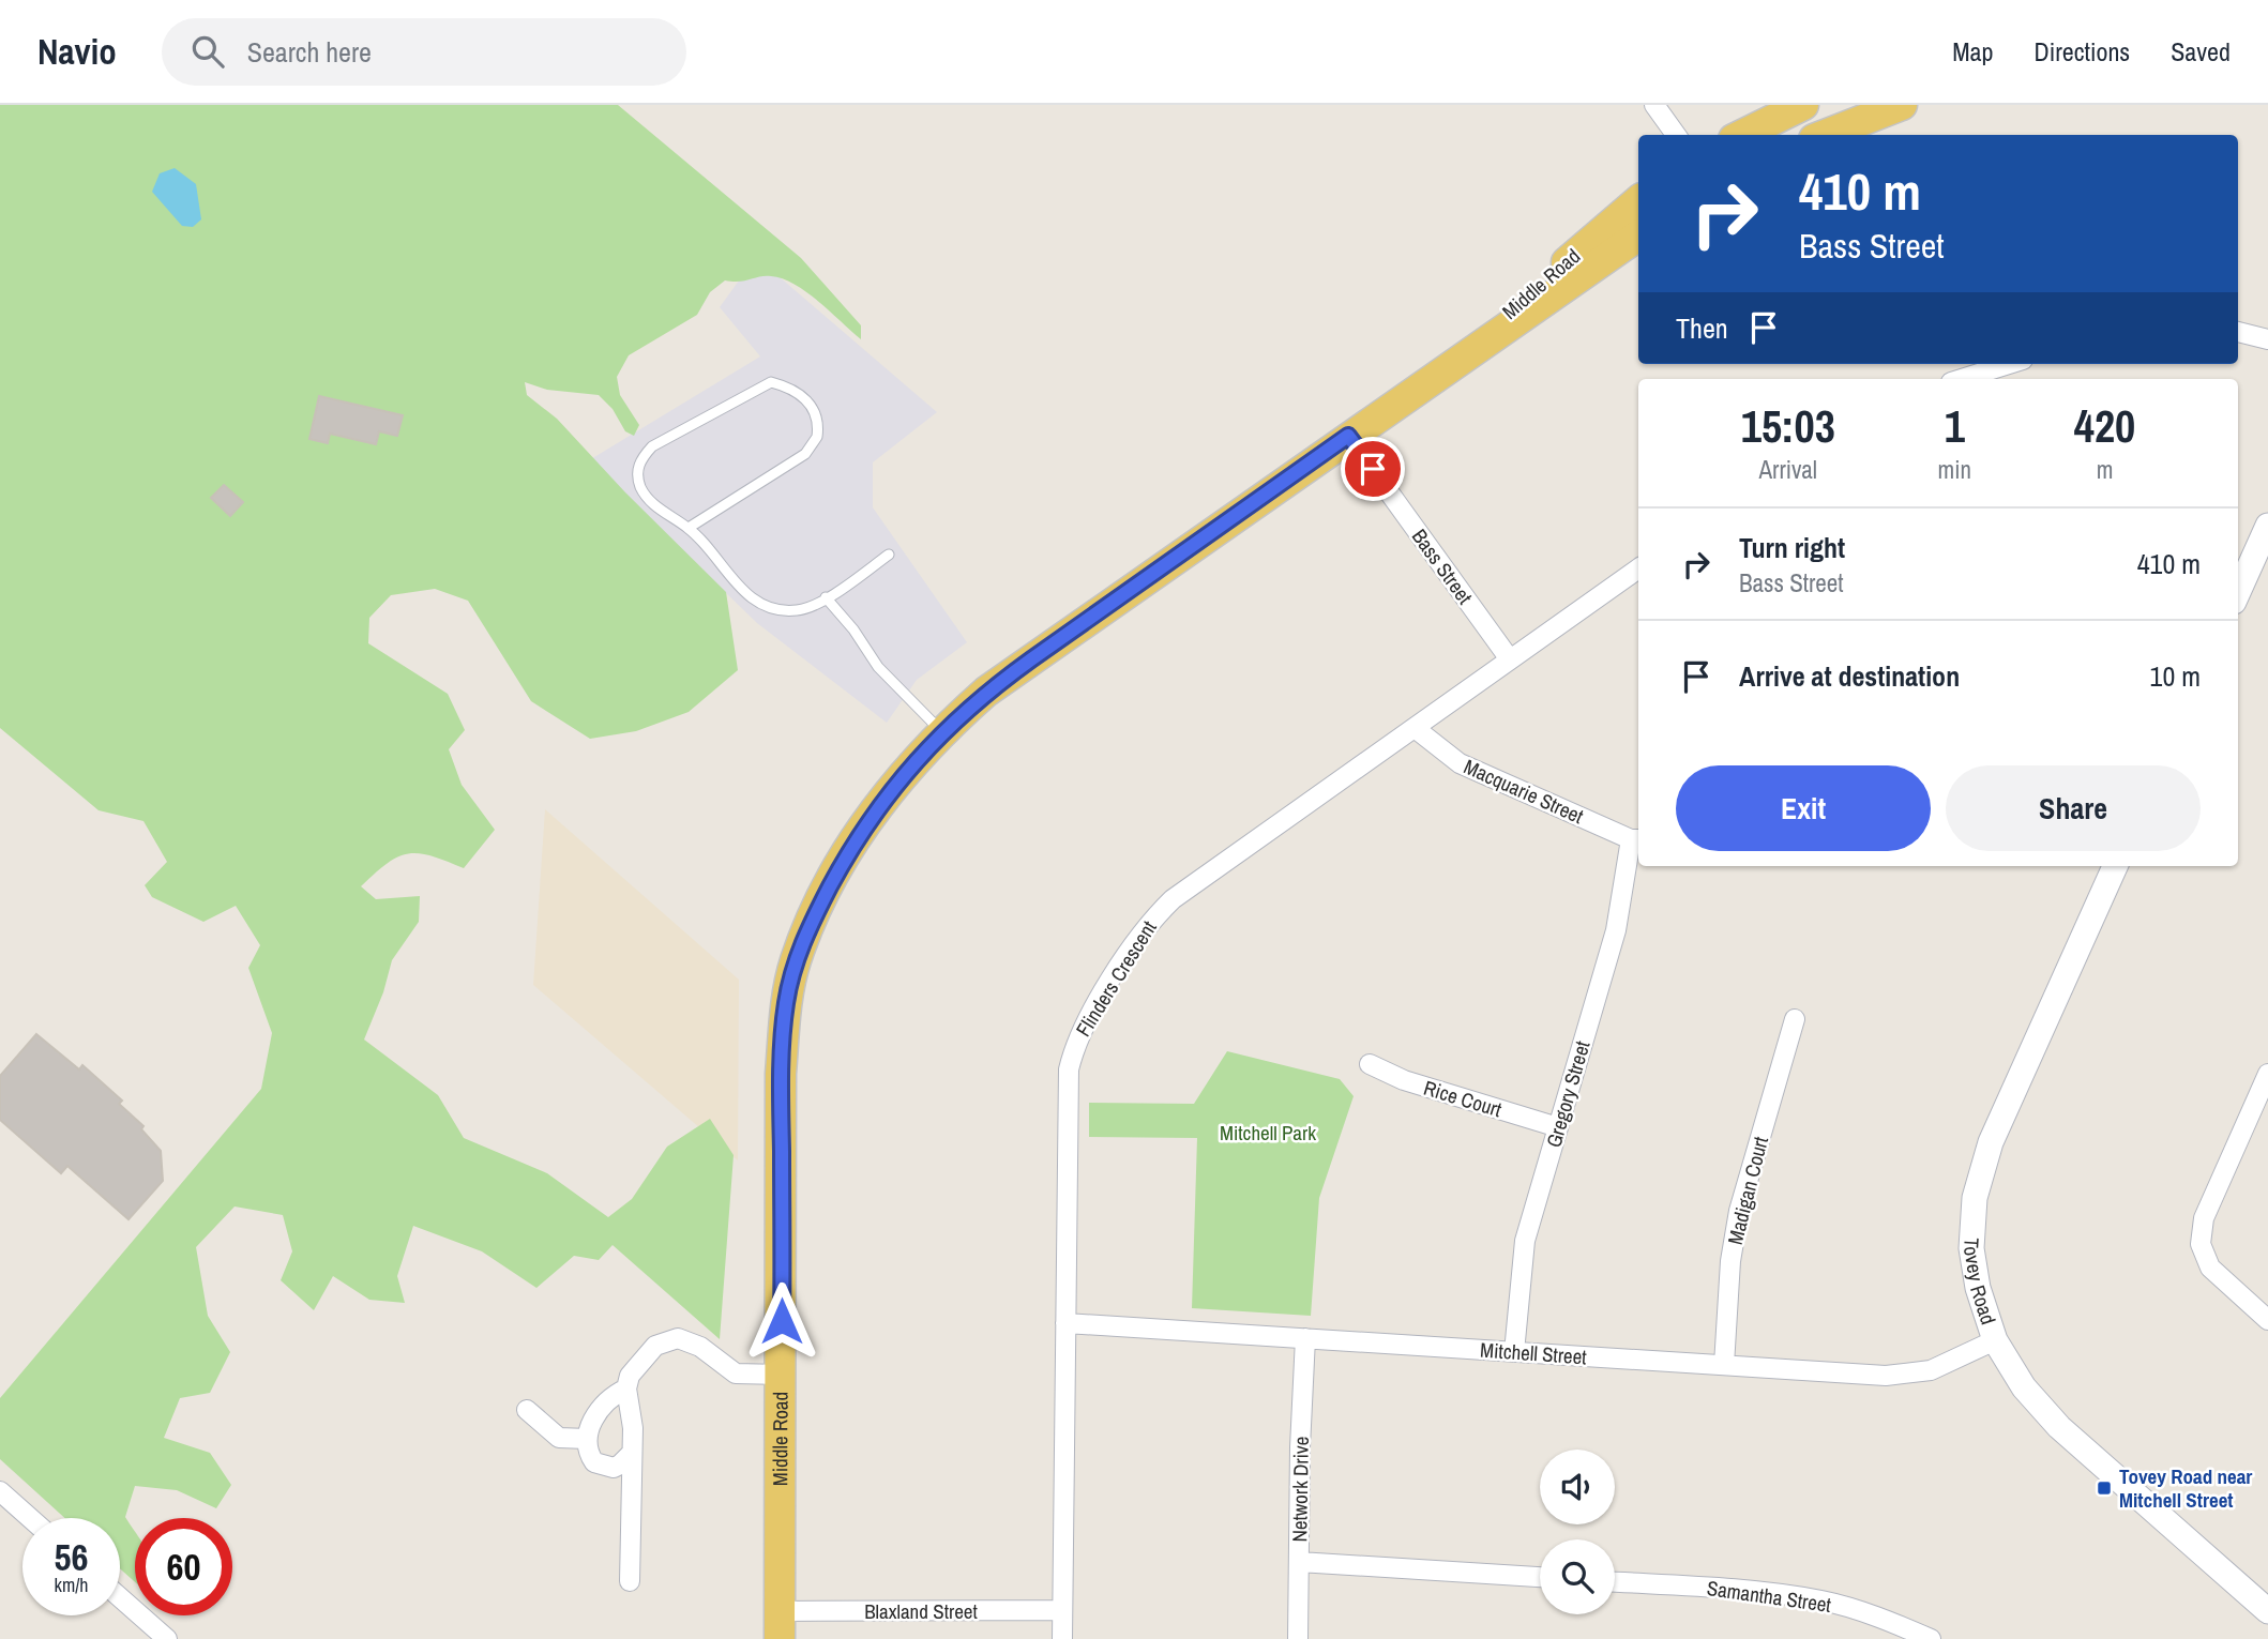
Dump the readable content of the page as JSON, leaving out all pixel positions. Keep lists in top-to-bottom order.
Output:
{
  "streets": {
    "main road": ["Middle Road"],
    "street": [
      "Bass Street",
      "Macquarie Street",
      "Flinders Crescent",
      "Gregory Street",
      "Rice Court",
      "Madigan Court",
      "Tovey Road",
      "Mitchell Street",
      "Network Drive",
      "Samantha Street",
      "Blaxland Street"
    ]
  },
  "crossings": [
    ["Middle Road", "Bass Street"],
    ["Middle Road", "Blaxland Street"],
    ["Bass Street", "Flinders Crescent"],
    ["Macquarie Street", "Flinders Crescent"],
    ["Macquarie Street", "Gregory Street"],
    ["Flinders Crescent", "Mitchell Street"],
    ["Flinders Crescent", "Blaxland Street"],
    ["Gregory Street", "Rice Court"],
    ["Gregory Street", "Mitchell Street"],
    ["Madigan Court", "Mitchell Street"],
    ["Tovey Road", "Mitchell Street"],
    ["Mitchell Street", "Network Drive"]
  ],
  "parks": ["Mitchell Park"],
  "places": {
    "transit": ["Tovey Road near Mitchell Street"]
  },
  "page": {
    "header": "Navio",
    "search": "Search here",
    "nav": ["Map", "Directions", "Saved"],
    "turn": ["410 m", "Bass Street"],
    "then": "Then",
    "eta": [
      "15:03",
      "Arrival",
      "1",
      "min",
      "420",
      "m"
    ],
    "list": [
      {
        "name": "Turn right",
        "note": "Bass Street",
        "value": "410 m"
      },
      {
        "name": "Arrive at destination",
        "value": "10 m"
      }
    ],
    "buttons": ["Exit", "Share"],
    "speed": "56 km/h",
    "limit": "60"
  }
}
